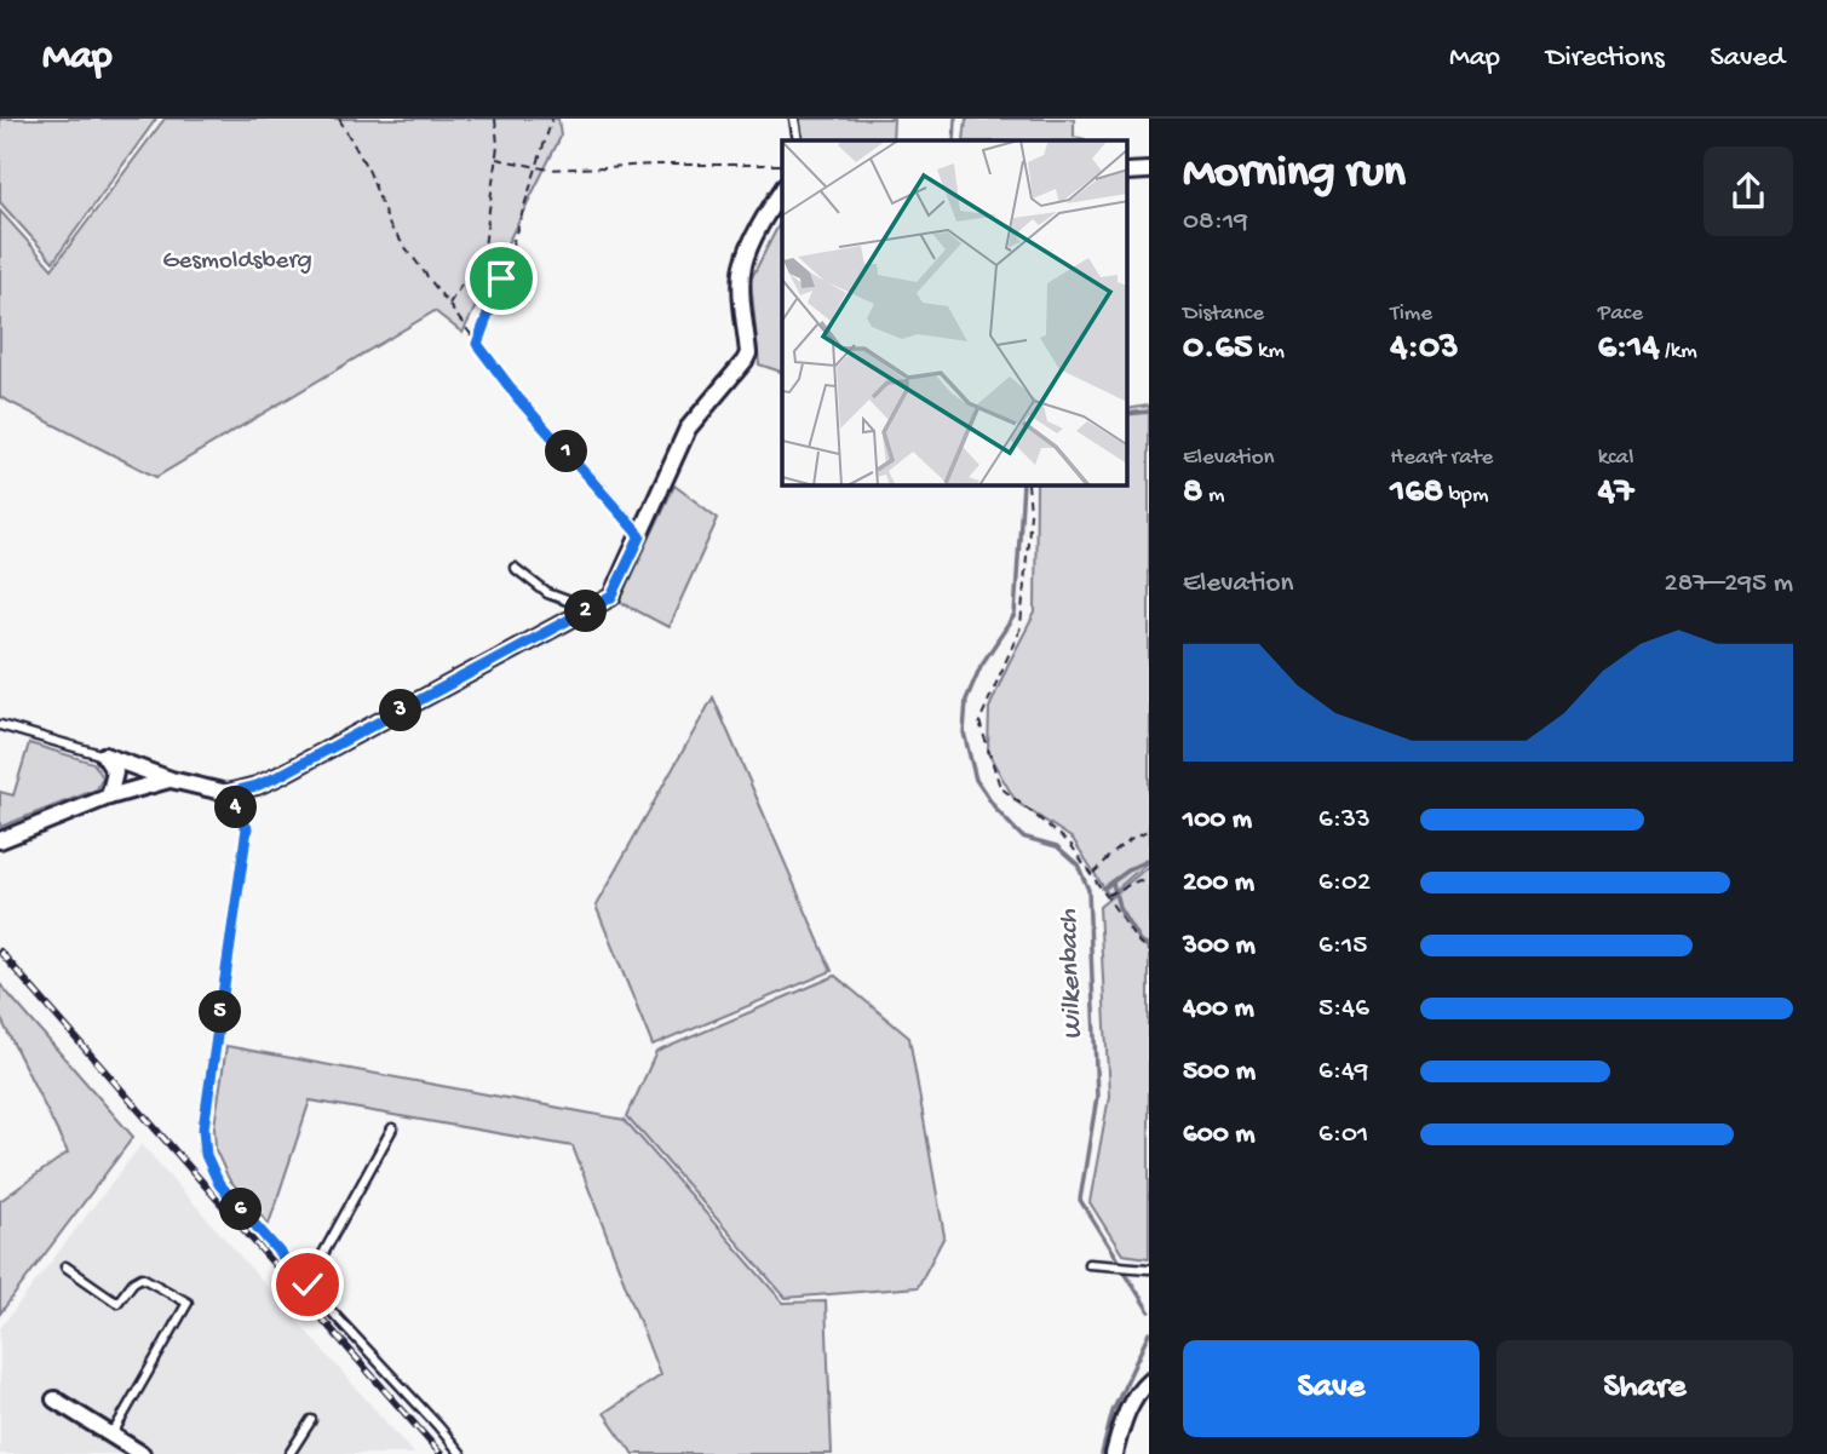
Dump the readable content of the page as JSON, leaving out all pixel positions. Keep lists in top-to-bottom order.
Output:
{
  "water": ["Wilkenbach"],
  "parks": ["Gesmoldsberg"],
  "page": {
    "header": "Map",
    "nav": ["Map", "Directions", "Saved"],
    "heading": ["Morning run", "08:19"],
    "stats": [
      ["Distance", "0.65 km"],
      ["Time", "4:03"],
      ["Pace", "6:14 /km"],
      ["Elevation", "8 m"],
      ["Heart rate", "168 bpm"],
      ["kcal", "47"]
    ],
    "pins": [
      "1",
      "2",
      "3",
      "4",
      "5",
      "6"
    ],
    "chart": ["Elevation", "287–295 m"],
    "list": [
      {
        "name": "100 m",
        "note": "6:33"
      },
      {
        "name": "200 m",
        "note": "6:02"
      },
      {
        "name": "300 m",
        "note": "6:15"
      },
      {
        "name": "400 m",
        "note": "5:46"
      },
      {
        "name": "500 m",
        "note": "6:49"
      },
      {
        "name": "600 m",
        "note": "6:01"
      }
    ],
    "buttons": ["Save", "Share"]
  }
}
